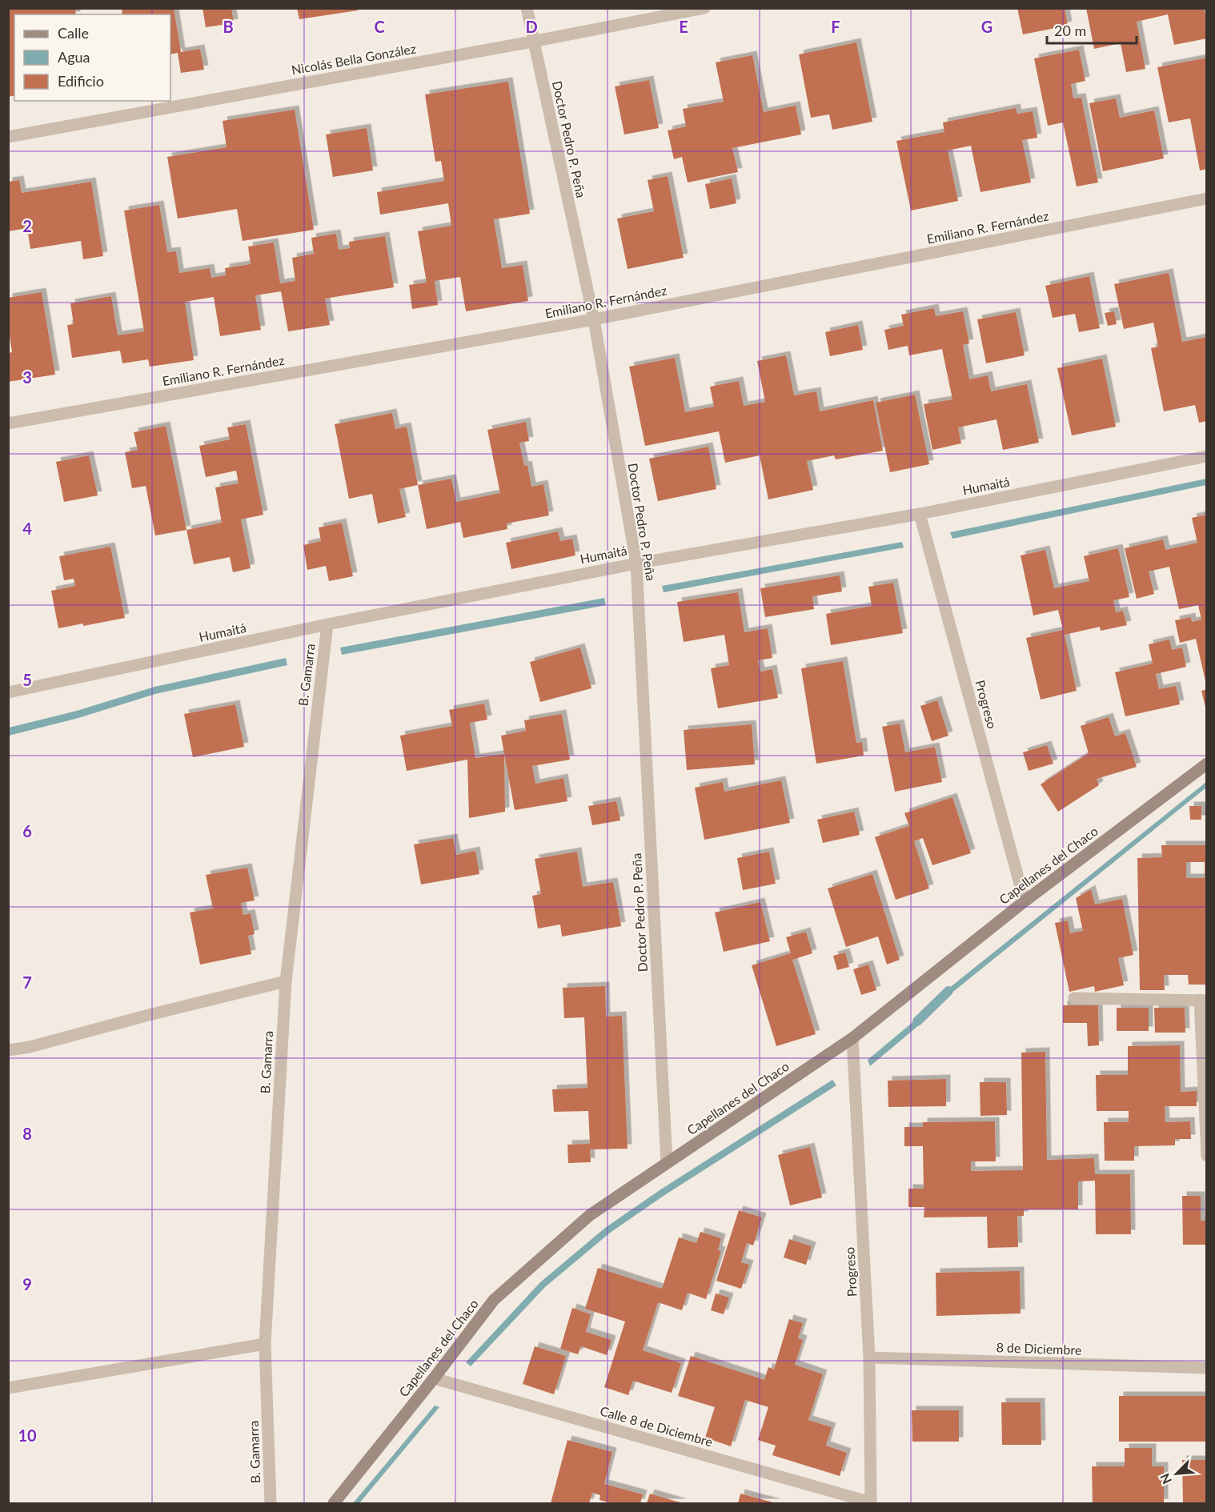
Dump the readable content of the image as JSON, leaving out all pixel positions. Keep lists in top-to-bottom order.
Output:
{
  "streets": {
    "street": [
      "Nicolás Bella González",
      "Doctor Pedro P. Peña",
      "Emiliano R. Fernández",
      "Humaitá",
      "B. Gamarra",
      "Progreso",
      "Capellanes del Chaco",
      "8 de Diciembre",
      "Calle 8 de Diciembre"
    ]
  },
  "crossings": [
    ["Nicolás Bella González", "Doctor Pedro P. Peña"],
    ["Doctor Pedro P. Peña", "Emiliano R. Fernández"],
    ["Doctor Pedro P. Peña", "Humaitá"],
    ["Doctor Pedro P. Peña", "Capellanes del Chaco"],
    ["Humaitá", "B. Gamarra"],
    ["Humaitá", "Progreso"],
    ["Progreso", "Capellanes del Chaco"],
    ["Progreso", "8 de Diciembre"],
    ["Progreso", "Calle 8 de Diciembre"],
    ["Capellanes del Chaco", "Calle 8 de Diciembre"]
  ],
  "legend": ["Calle", "Agua", "Edificio"],
  "scale_bar": "20 m",
  "north": "bottom left",
  "grid": {
    "columns": [
      "B",
      "C",
      "D",
      "E",
      "F",
      "G"
    ],
    "rows": [
      "2",
      "3",
      "4",
      "5",
      "6",
      "7",
      "8",
      "9",
      "10"
    ]
  }
}
